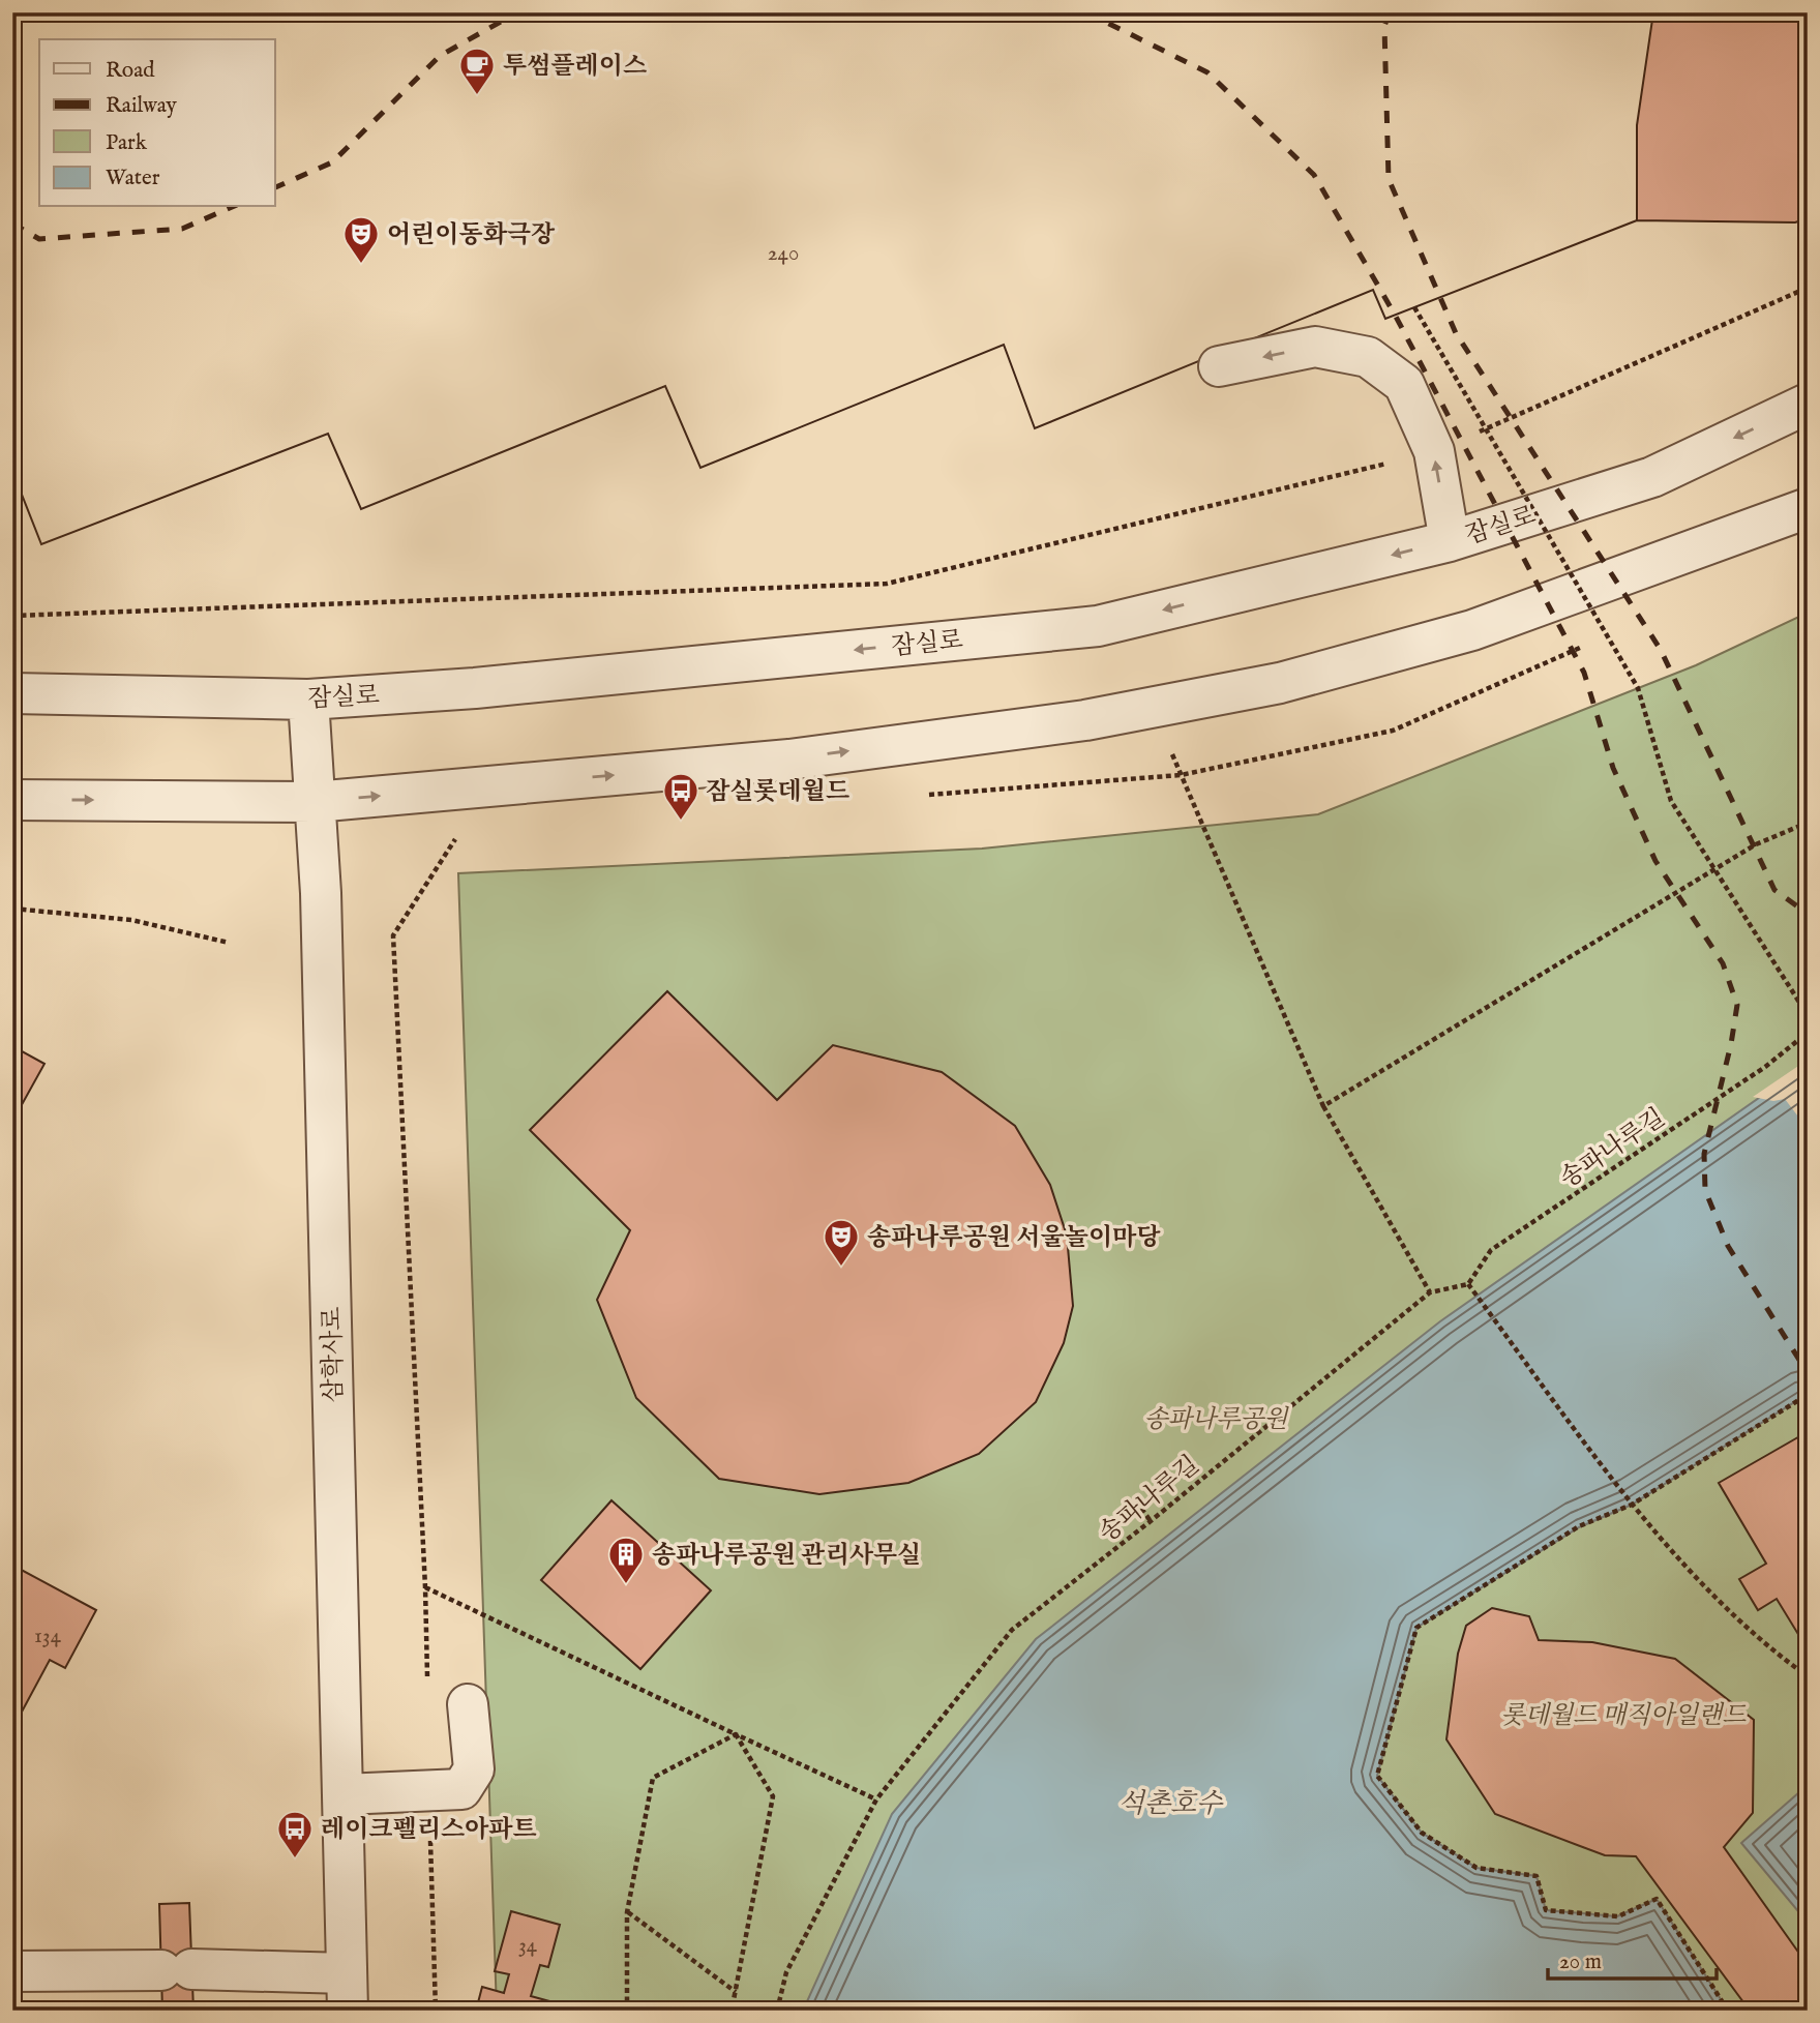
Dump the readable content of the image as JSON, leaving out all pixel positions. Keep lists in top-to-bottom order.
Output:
{
  "streets": {
    "street": ["잠실로", "삼학사로"],
    "path": ["송파나루길"]
  },
  "crossings": [
    ["잠실로", "삼학사로"]
  ],
  "water": ["석촌호수"],
  "parks": ["송파나루공원", "롯데월드 매직아일랜드"],
  "places": {
    "cafe": ["투썸플레이스"],
    "theatre": ["어린이동화극장", "송파나루공원 서울놀이마당"],
    "bus stop": ["잠실롯데월드", "레이크펠리스아파트"],
    "building": ["송파나루공원 관리사무실"]
  },
  "house_numbers": ["240", "134", "34"],
  "legend": [
    "Road",
    "Railway",
    "Park",
    "Water"
  ],
  "scale_bar": "20 m"
}
